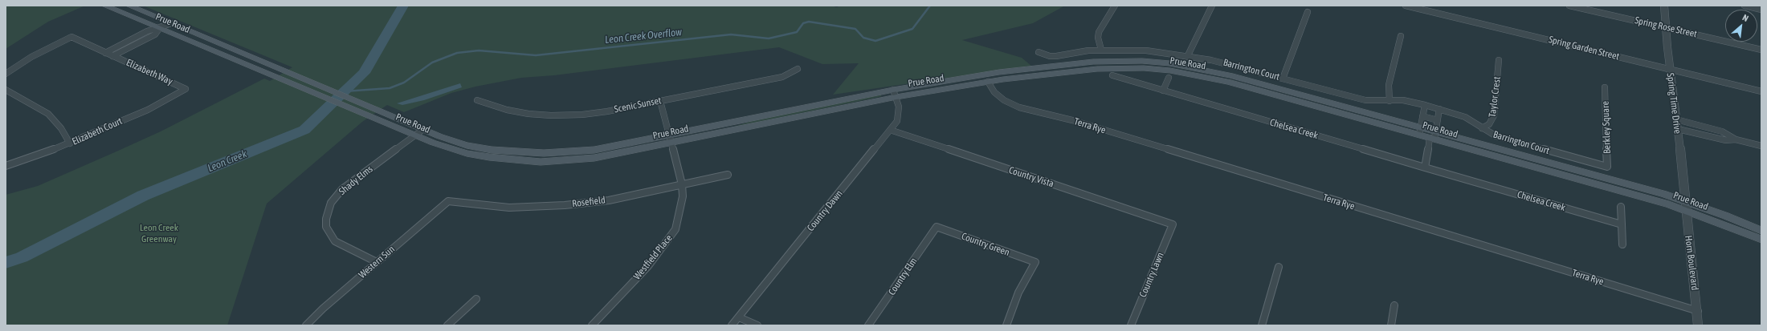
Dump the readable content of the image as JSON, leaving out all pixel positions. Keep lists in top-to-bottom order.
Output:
{
  "streets": {
    "main road": ["Prue Road"],
    "street": [
      "Spring Rose Street",
      "Spring Garden Street",
      "Barrington Court",
      "Elizabeth Way",
      "Taylor Crest",
      "Spring Time Drive",
      "Scenic Sunset",
      "Terra Rye",
      "Berkley Square",
      "Chelsea Creek",
      "Elizabeth Court",
      "Country Vista",
      "Shady Elms",
      "Rosefield",
      "Country Dawn",
      "Country Green",
      "Westfield Place",
      "Western Sun",
      "Horn Boulevard",
      "Country Lawn",
      "Country Elm"
    ]
  },
  "crossings": [
    ["Prue Road", "Elizabeth Way"],
    ["Prue Road", "Spring Time Drive"],
    ["Prue Road", "Terra Rye"],
    ["Prue Road", "Shady Elms"],
    ["Prue Road", "Country Dawn"],
    ["Prue Road", "Westfield Place"],
    ["Prue Road", "Horn Boulevard"],
    ["Spring Rose Street", "Spring Time Drive"],
    ["Spring Garden Street", "Spring Time Drive"],
    ["Barrington Court", "Taylor Crest"],
    ["Barrington Court", "Berkley Square"],
    ["Elizabeth Way", "Elizabeth Court"],
    ["Spring Time Drive", "Horn Boulevard"],
    ["Scenic Sunset", "Westfield Place"],
    ["Terra Rye", "Horn Boulevard"],
    ["Country Vista", "Country Dawn"],
    ["Country Vista", "Country Lawn"],
    ["Shady Elms", "Western Sun"],
    ["Rosefield", "Westfield Place"],
    ["Rosefield", "Western Sun"],
    ["Country Green", "Country Elm"]
  ],
  "water": ["Leon Creek Overflow", "Leon Creek"],
  "parks": ["Leon Creek Greenway"],
  "north": "top right"
}
